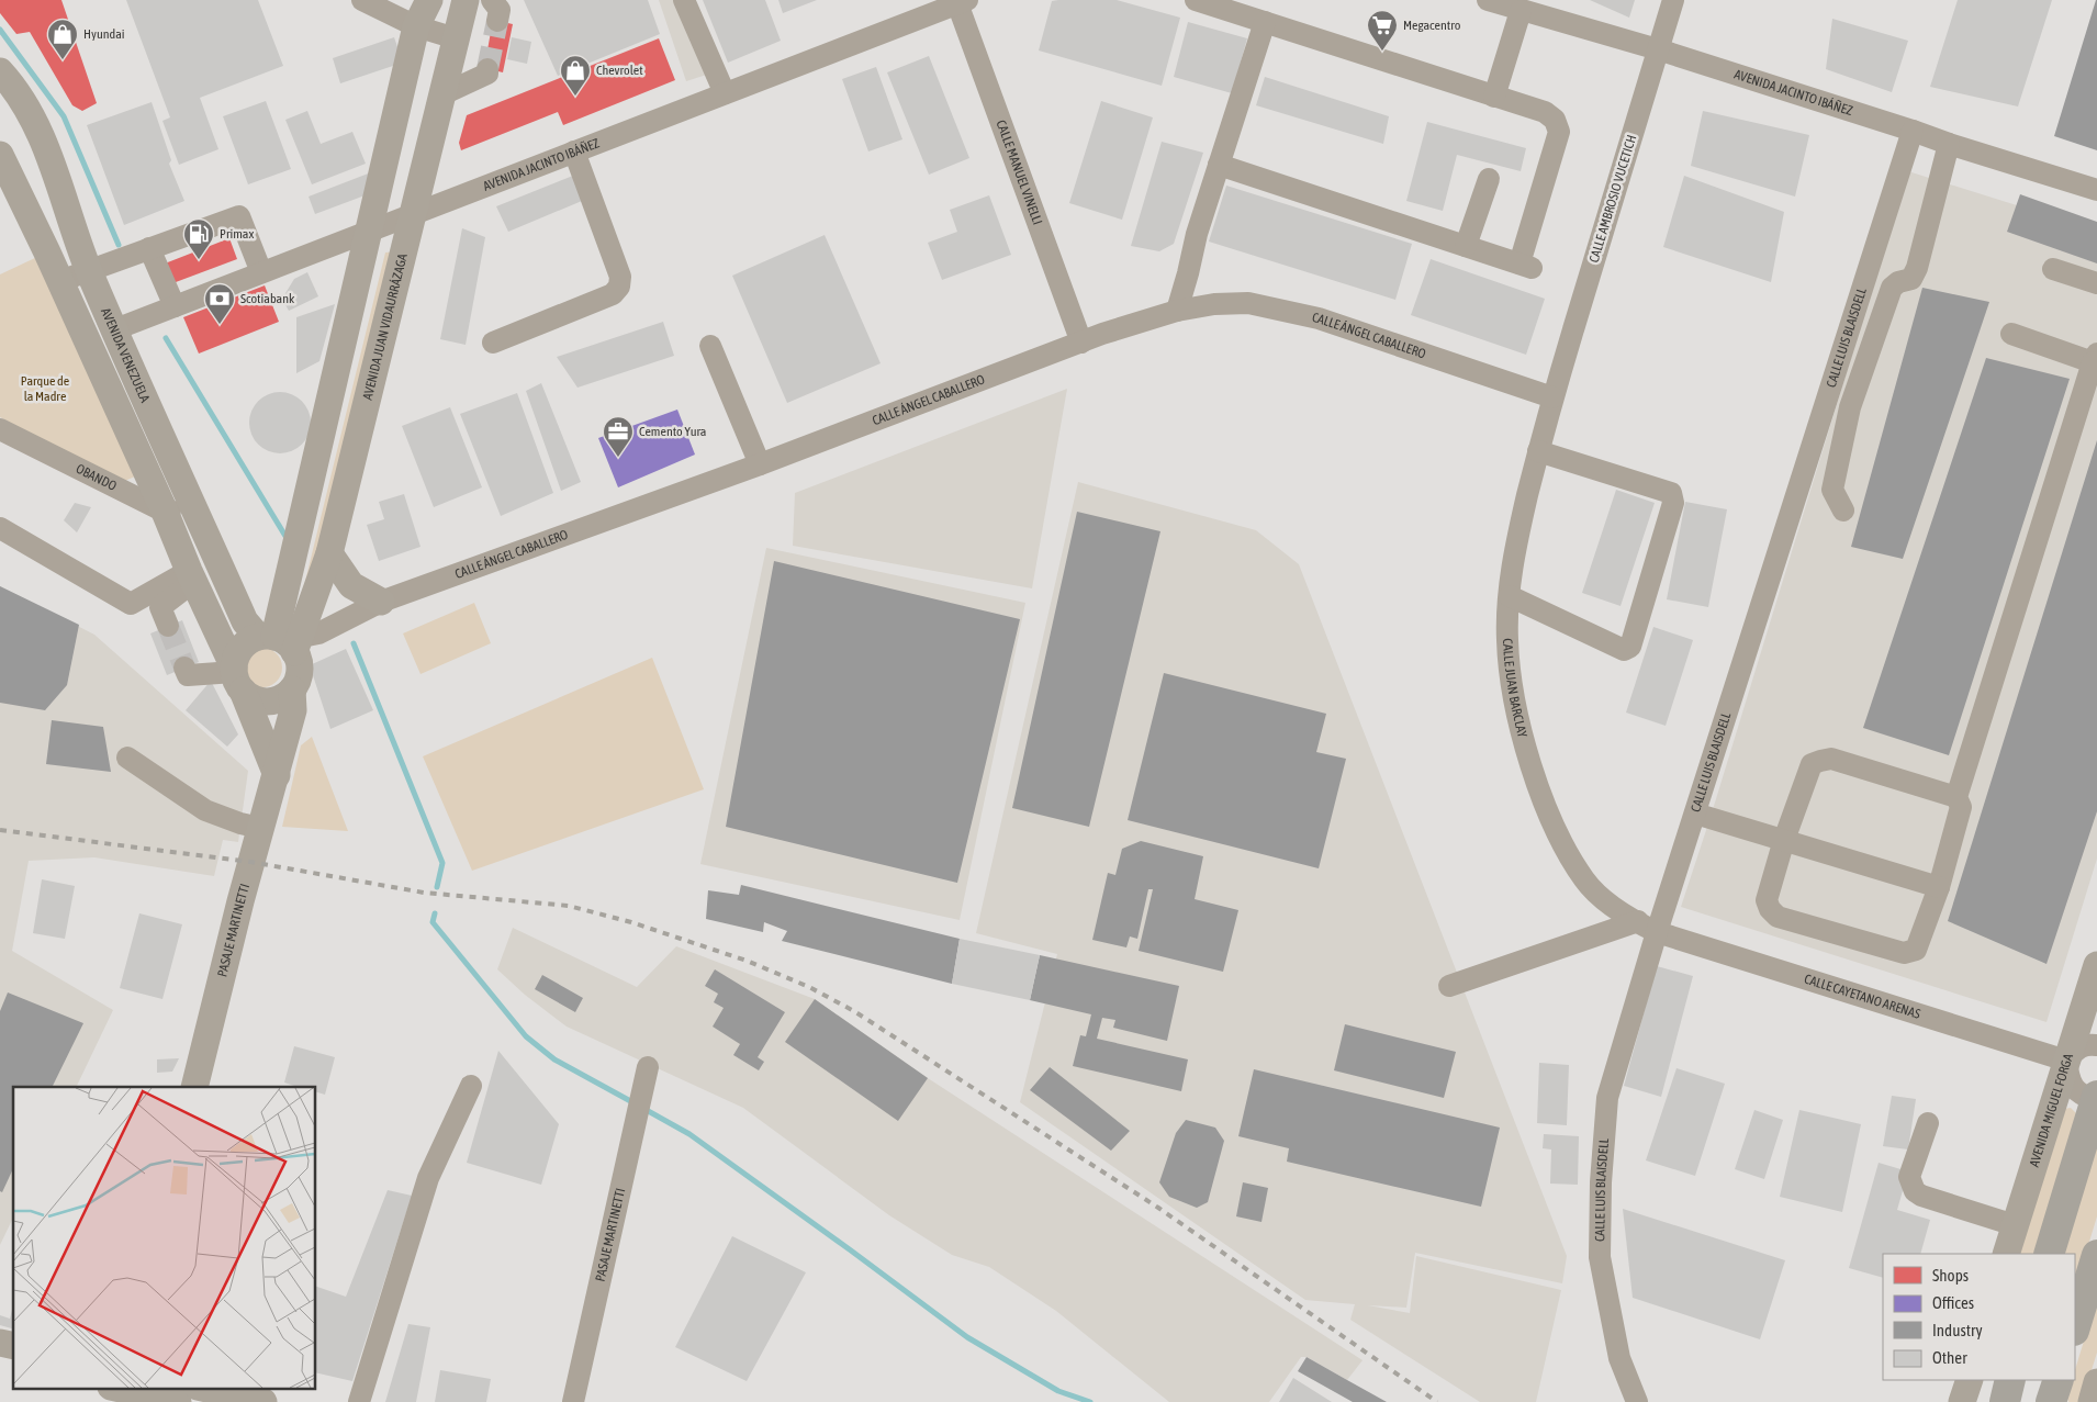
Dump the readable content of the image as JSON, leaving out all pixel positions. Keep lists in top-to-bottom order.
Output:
{
  "streets": {
    "main road": [
      "AVENIDA JUAN VIDAURRÁZAGA",
      "AVENIDA VENEZUELA",
      "PASAJE MARTINETTI",
      "AVENIDA MIGUEL FORGA"
    ],
    "street": [
      "AVENIDA JACINTO IBÁÑEZ",
      "CALLE MANUEL VINELLI",
      "CALLE AMBROSIO VUCETICH",
      "CALLE ÁNGEL CABALLERO",
      "CALLE LUIS BLAISDELL",
      "OBANDO",
      "CALLE JUAN BARCLAY",
      "CALLE CAYETANO ARENAS"
    ]
  },
  "crossings": [
    ["AVENIDA JACINTO IBÁÑEZ", "CALLE MANUEL VINELLI"],
    ["AVENIDA JACINTO IBÁÑEZ", "CALLE AMBROSIO VUCETICH"],
    ["AVENIDA JACINTO IBÁÑEZ", "AVENIDA JUAN VIDAURRÁZAGA"],
    ["AVENIDA JACINTO IBÁÑEZ", "CALLE LUIS BLAISDELL"],
    ["AVENIDA JACINTO IBÁÑEZ", "AVENIDA VENEZUELA"],
    ["CALLE MANUEL VINELLI", "CALLE ÁNGEL CABALLERO"],
    ["CALLE AMBROSIO VUCETICH", "CALLE ÁNGEL CABALLERO"],
    ["CALLE AMBROSIO VUCETICH", "CALLE JUAN BARCLAY"],
    ["AVENIDA JUAN VIDAURRÁZAGA", "CALLE ÁNGEL CABALLERO"],
    ["AVENIDA JUAN VIDAURRÁZAGA", "AVENIDA VENEZUELA"],
    ["AVENIDA JUAN VIDAURRÁZAGA", "PASAJE MARTINETTI"],
    ["CALLE ÁNGEL CABALLERO", "AVENIDA VENEZUELA"],
    ["CALLE ÁNGEL CABALLERO", "CALLE JUAN BARCLAY"],
    ["CALLE ÁNGEL CABALLERO", "PASAJE MARTINETTI"],
    ["CALLE LUIS BLAISDELL", "CALLE JUAN BARCLAY"],
    ["CALLE LUIS BLAISDELL", "CALLE CAYETANO ARENAS"],
    ["AVENIDA VENEZUELA", "PASAJE MARTINETTI"],
    ["CALLE JUAN BARCLAY", "CALLE CAYETANO ARENAS"],
    ["CALLE CAYETANO ARENAS", "AVENIDA MIGUEL FORGA"]
  ],
  "parks": ["Parque de la Madre"],
  "places": {
    "supermarket": ["Megacentro"],
    "shop": ["Hyundai", "Chevrolet"],
    "fuel station": ["Primax"],
    "bank": ["Scotiabank"],
    "office": ["Cemento Yura"]
  },
  "legend": [
    "Shops",
    "Offices",
    "Industry",
    "Other"
  ]
}
